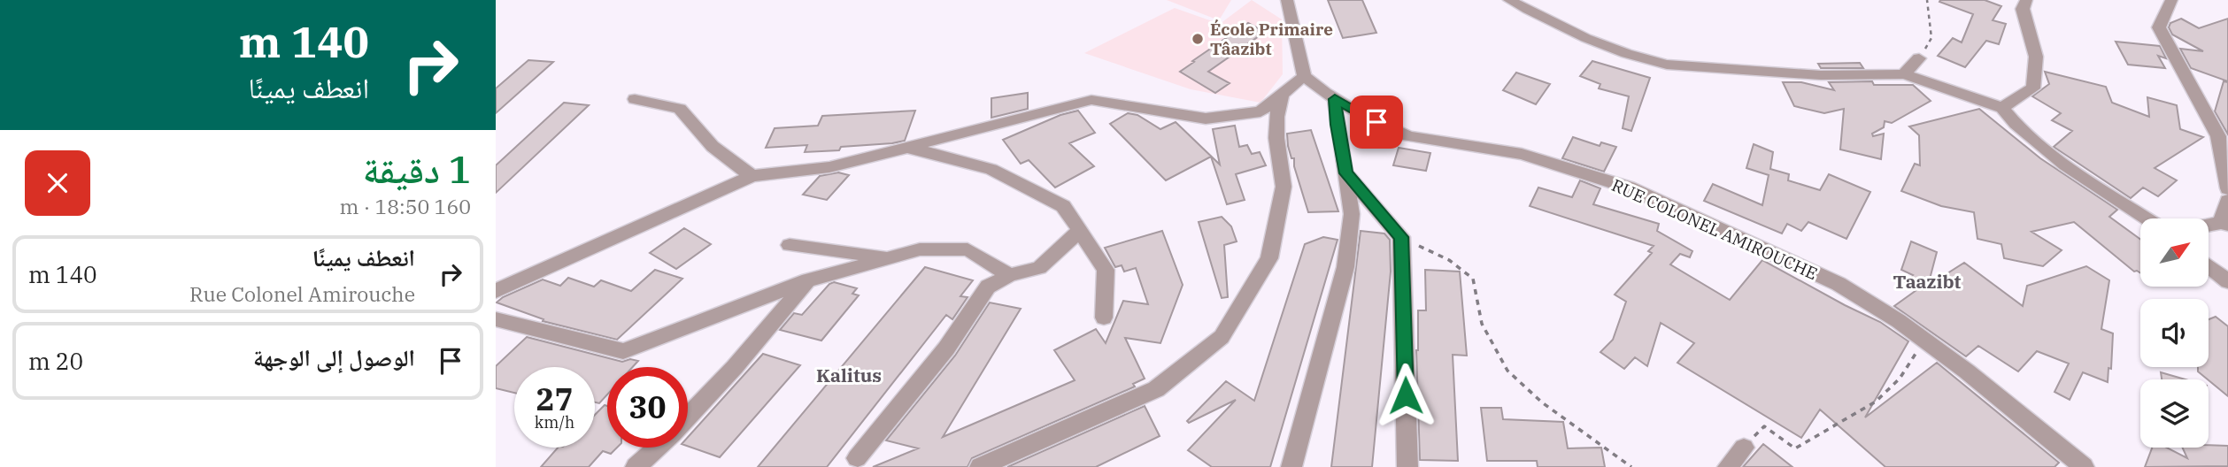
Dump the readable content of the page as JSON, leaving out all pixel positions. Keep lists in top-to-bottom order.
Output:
{
  "streets": {
    "street": ["RUE COLONEL AMIROUCHE"]
  },
  "districts": ["Taazibt", "Kalitus"],
  "places": ["École Primaire Tâazibt"],
  "north": "top right",
  "page": {
    "turn": ["140 m", "انعطف يمينًا"],
    "heading": ["1 دقيقة", "160 m · 18:50"],
    "list": [
      {
        "name": "انعطف يمينًا",
        "note": "Rue Colonel Amirouche",
        "value": "140 m"
      },
      {
        "name": "الوصول إلى الوجهة",
        "value": "20 m"
      }
    ],
    "speed": "27 km/h",
    "limit": "30"
  }
}
